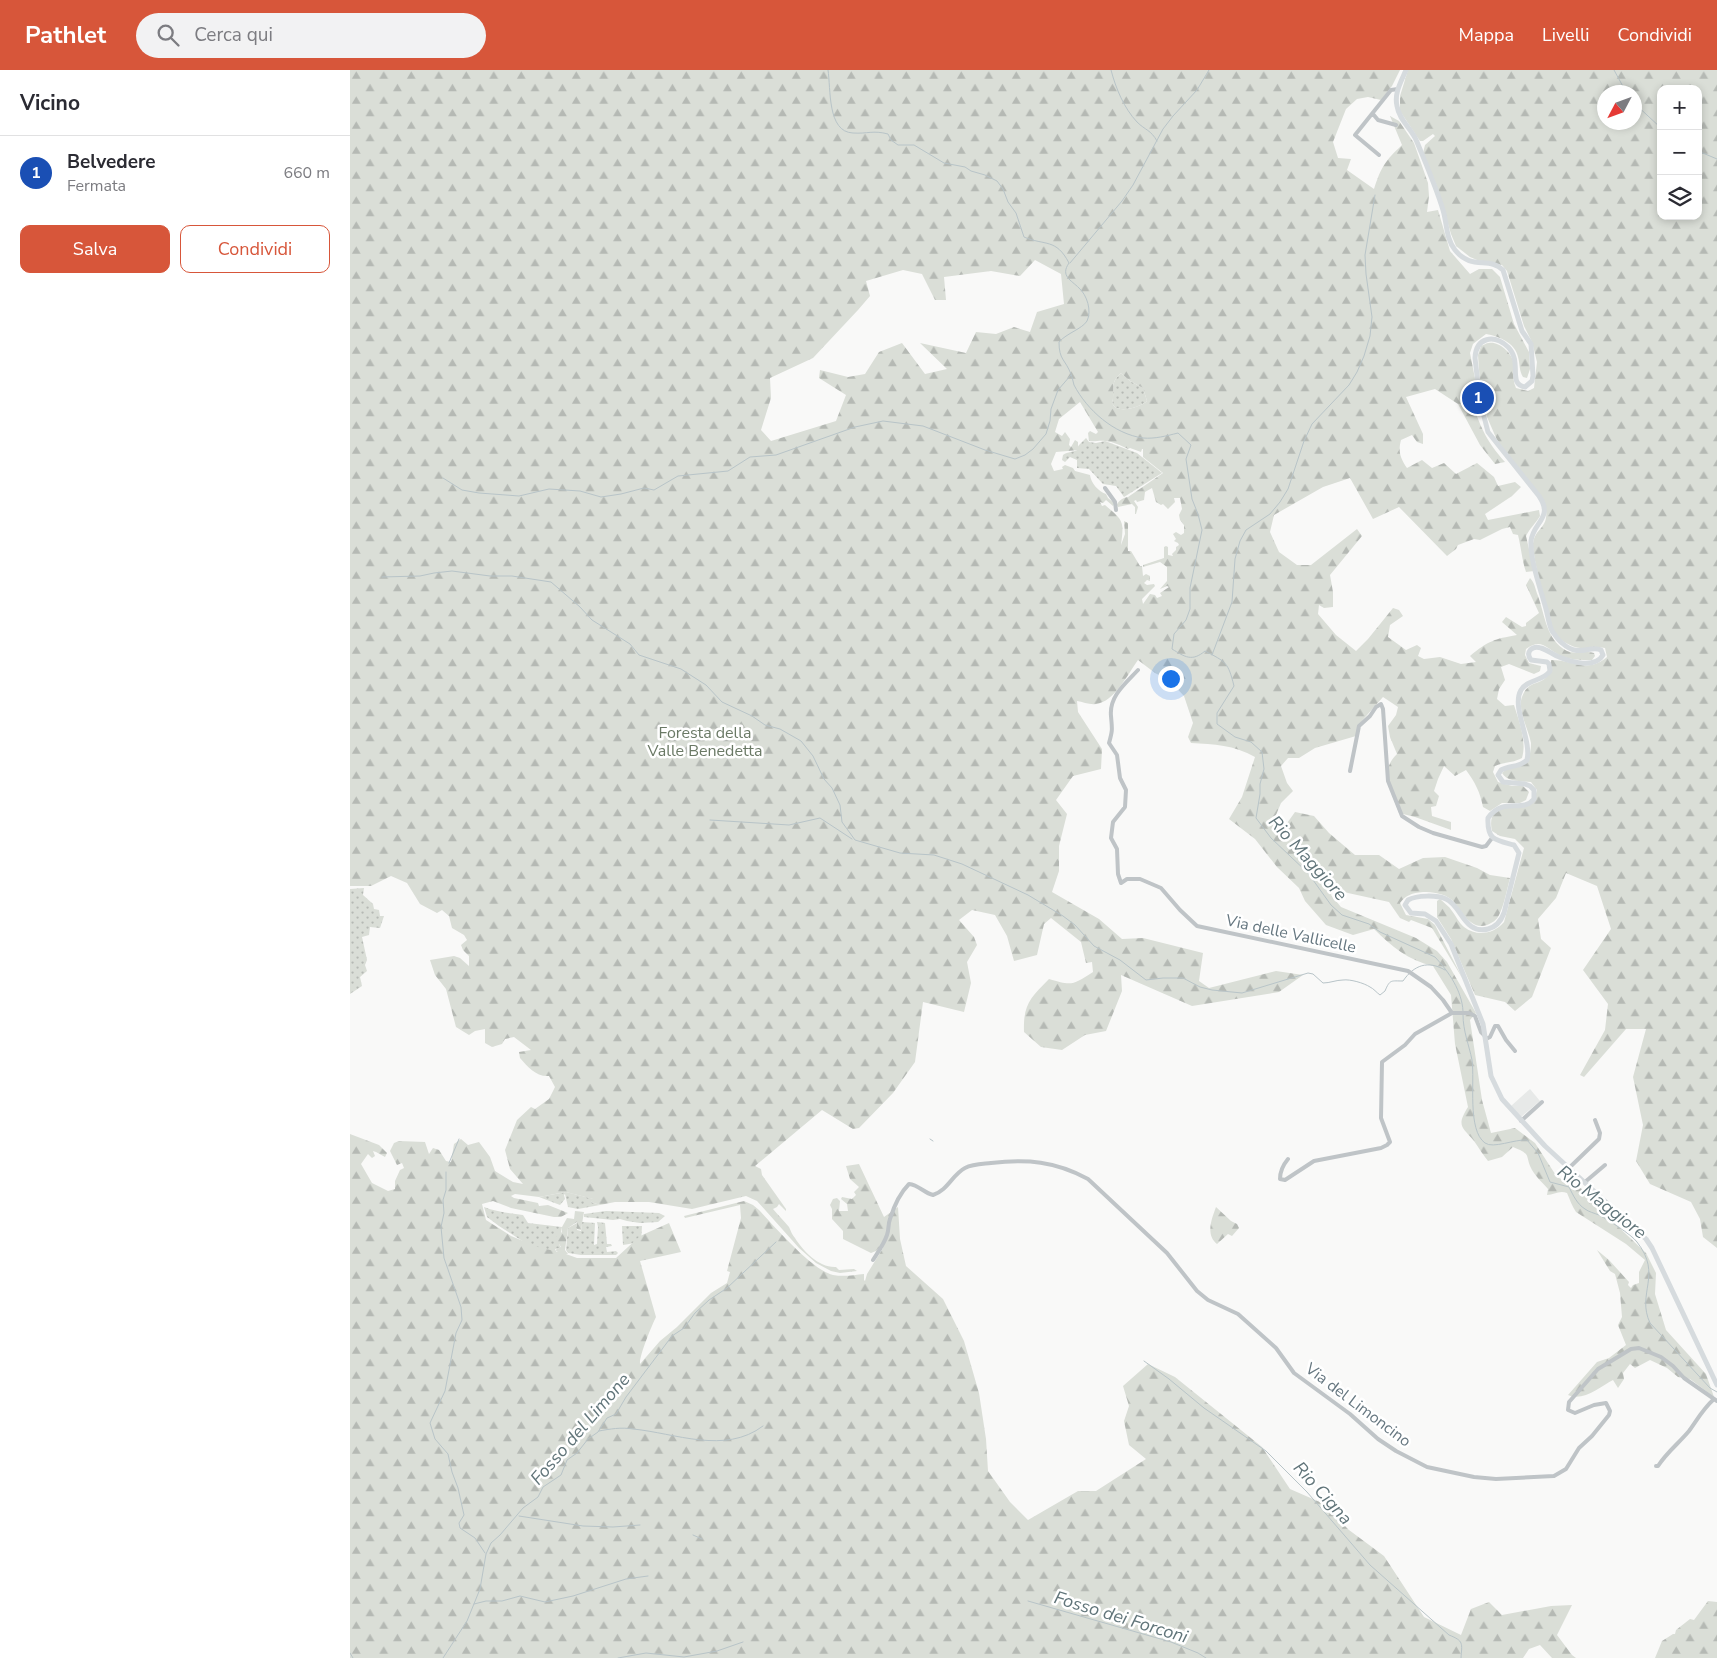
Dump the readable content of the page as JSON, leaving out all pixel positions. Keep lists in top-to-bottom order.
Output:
{
  "streets": {
    "street": ["Via delle Vallicelle", "Via del Limoncino"]
  },
  "water": [
    "Rio Maggiore",
    "Fosso del Limone",
    "Rio Cigna",
    "Fosso dei Forconi"
  ],
  "parks": ["Foresta della Valle Benedetta"],
  "north": "bottom left",
  "page": {
    "header": "Pathlet",
    "search": "Cerca qui",
    "nav": ["Mappa", "Livelli", "Condividi"],
    "heading": "Vicino",
    "map_buttons": ["+", "−"],
    "list": [
      {
        "mark": "1",
        "name": "Belvedere",
        "note": "Fermata",
        "value": "660 m"
      }
    ],
    "buttons": ["Salva", "Condividi"],
    "pins": "1"
  }
}
